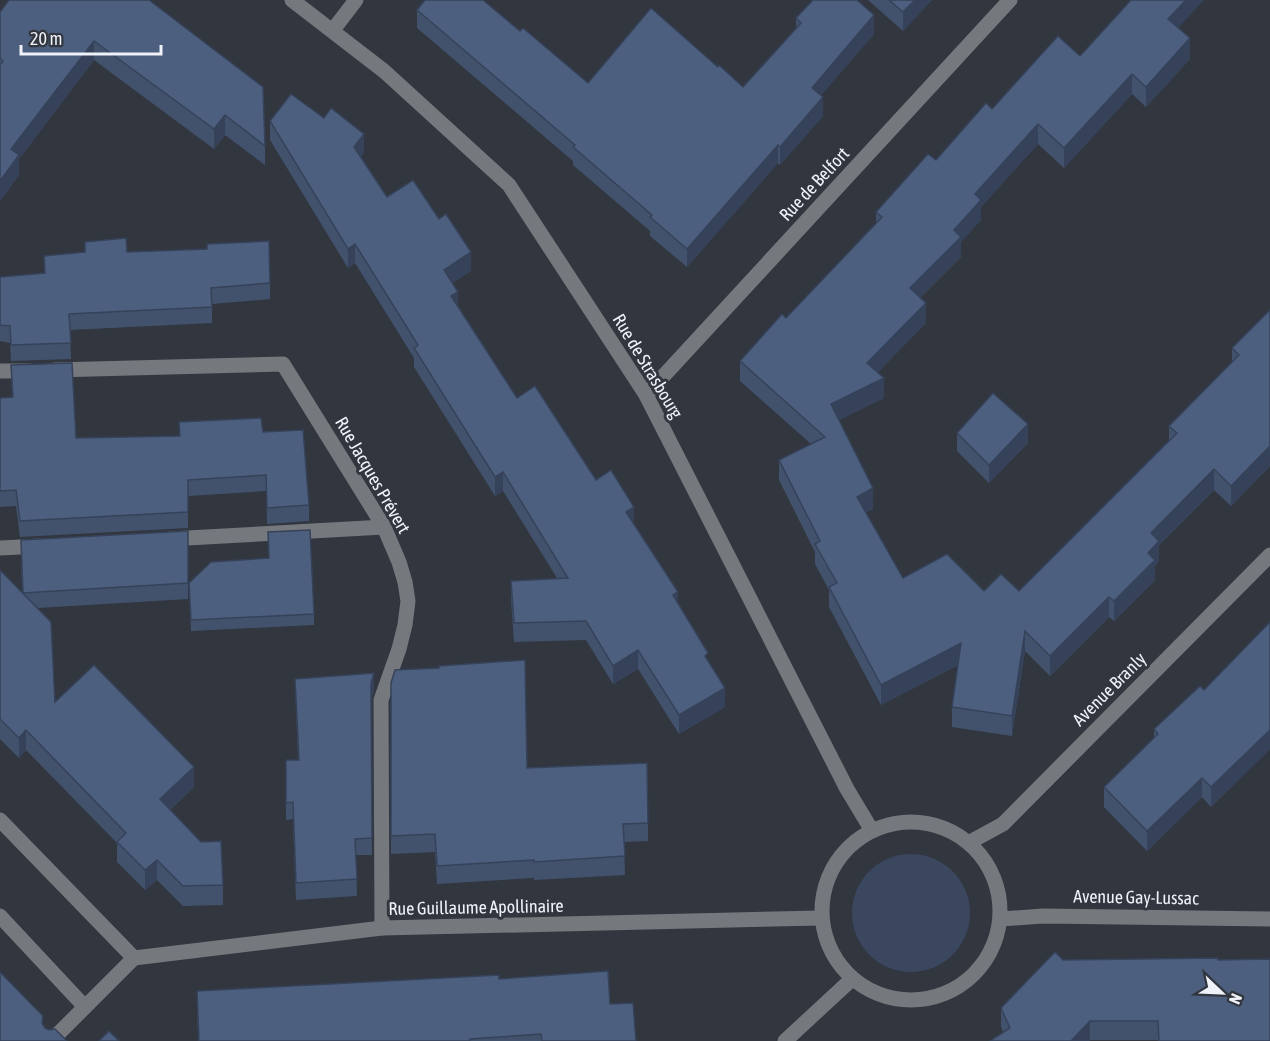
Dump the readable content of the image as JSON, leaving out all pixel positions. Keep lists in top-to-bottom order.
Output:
{
  "streets": {
    "street": [
      "Rue de Belfort",
      "Rue de Strasbourg",
      "Rue Jacques Prévert",
      "Avenue Branly",
      "Avenue Gay-Lussac",
      "Rue Guillaume Apollinaire"
    ]
  },
  "crossings": [
    ["Rue de Belfort", "Rue de Strasbourg"],
    ["Rue de Strasbourg", "Avenue Branly"],
    ["Rue de Strasbourg", "Avenue Gay-Lussac"],
    ["Rue de Strasbourg", "Rue Guillaume Apollinaire"],
    ["Rue Jacques Prévert", "Rue Guillaume Apollinaire"],
    ["Avenue Branly", "Avenue Gay-Lussac"],
    ["Avenue Branly", "Rue Guillaume Apollinaire"],
    ["Avenue Gay-Lussac", "Rue Guillaume Apollinaire"]
  ],
  "scale_bar": "20 m",
  "north": "bottom right"
}
